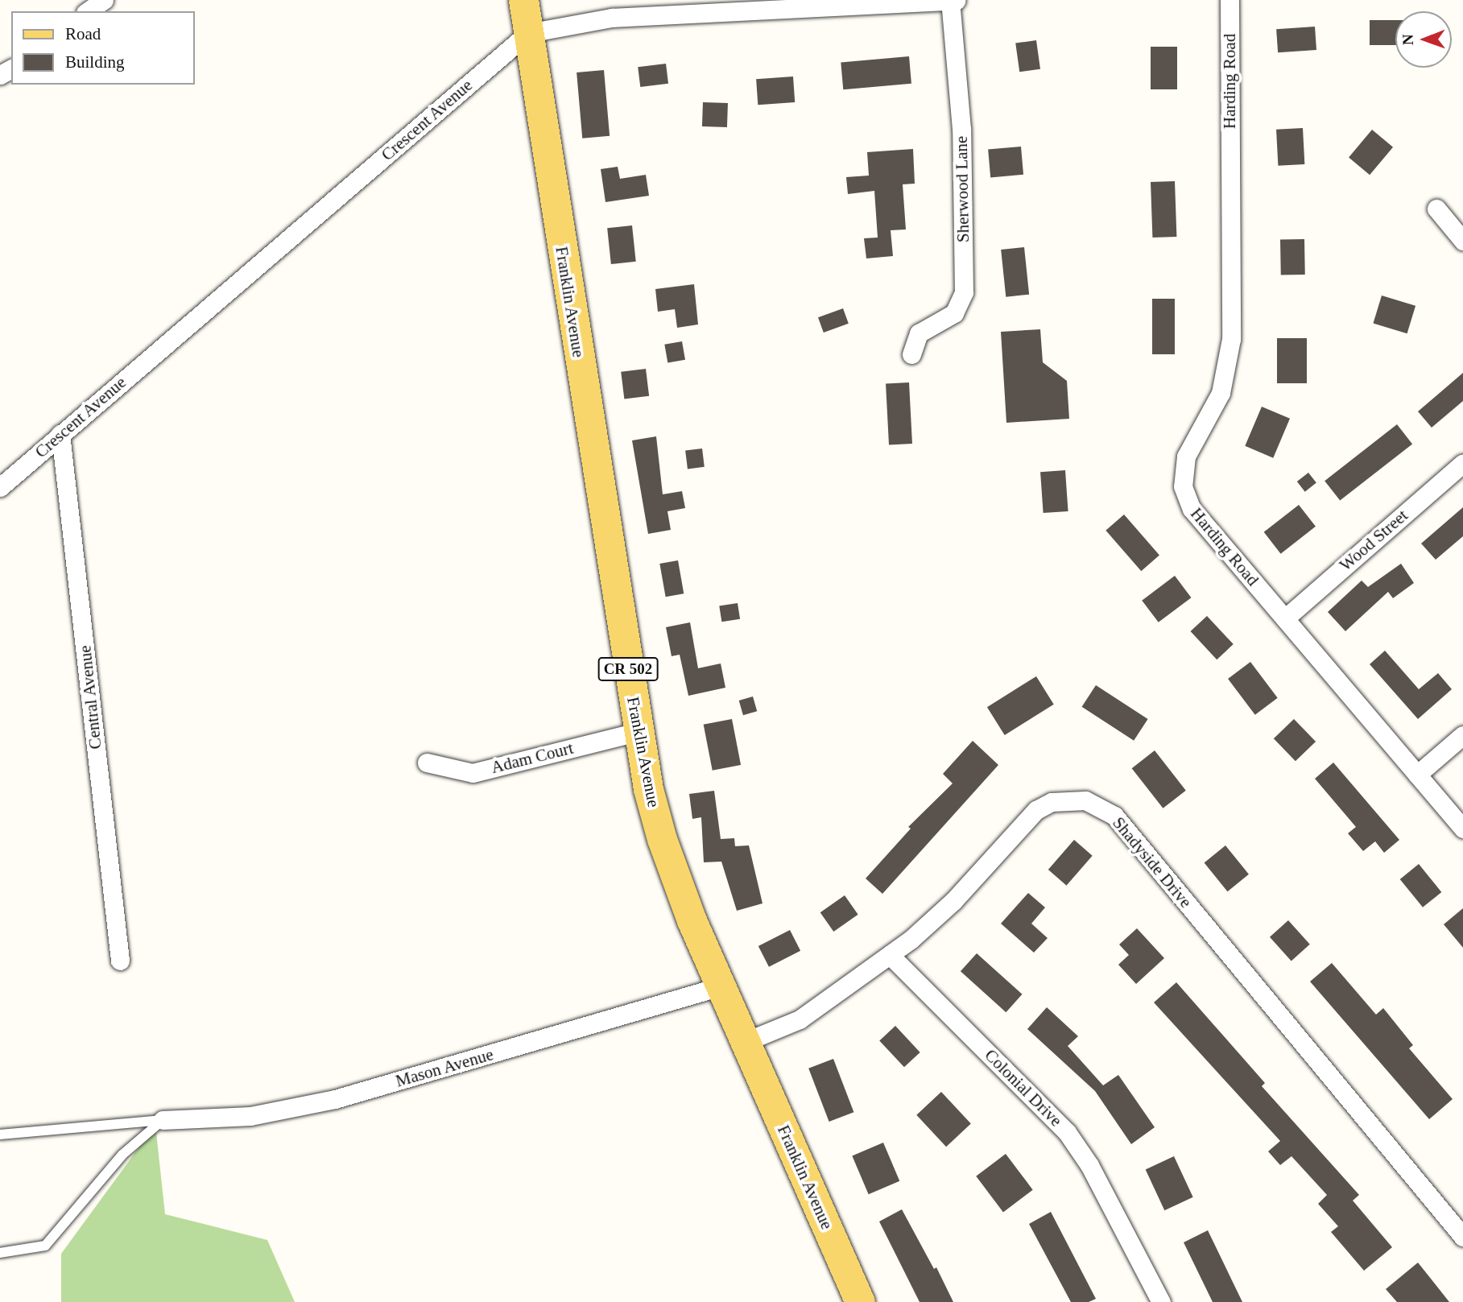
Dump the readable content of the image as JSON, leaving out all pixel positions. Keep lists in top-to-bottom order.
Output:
{
  "streets": {
    "main road": ["Franklin Avenue", "CR 502"],
    "street": [
      "Harding Road",
      "Crescent Avenue",
      "Sherwood Lane",
      "Wood Street",
      "Central Avenue",
      "Adam Court",
      "Shadyside Drive",
      "Mason Avenue",
      "Colonial Drive"
    ]
  },
  "crossings": [
    ["Harding Road", "Wood Street"],
    ["Crescent Avenue", "Franklin Avenue"],
    ["Crescent Avenue", "Central Avenue"],
    ["Franklin Avenue", "Adam Court"],
    ["Franklin Avenue", "Shadyside Drive"],
    ["Franklin Avenue", "Mason Avenue"],
    ["Shadyside Drive", "Colonial Drive"]
  ],
  "legend": ["Road", "Building"],
  "north": "left"
}
